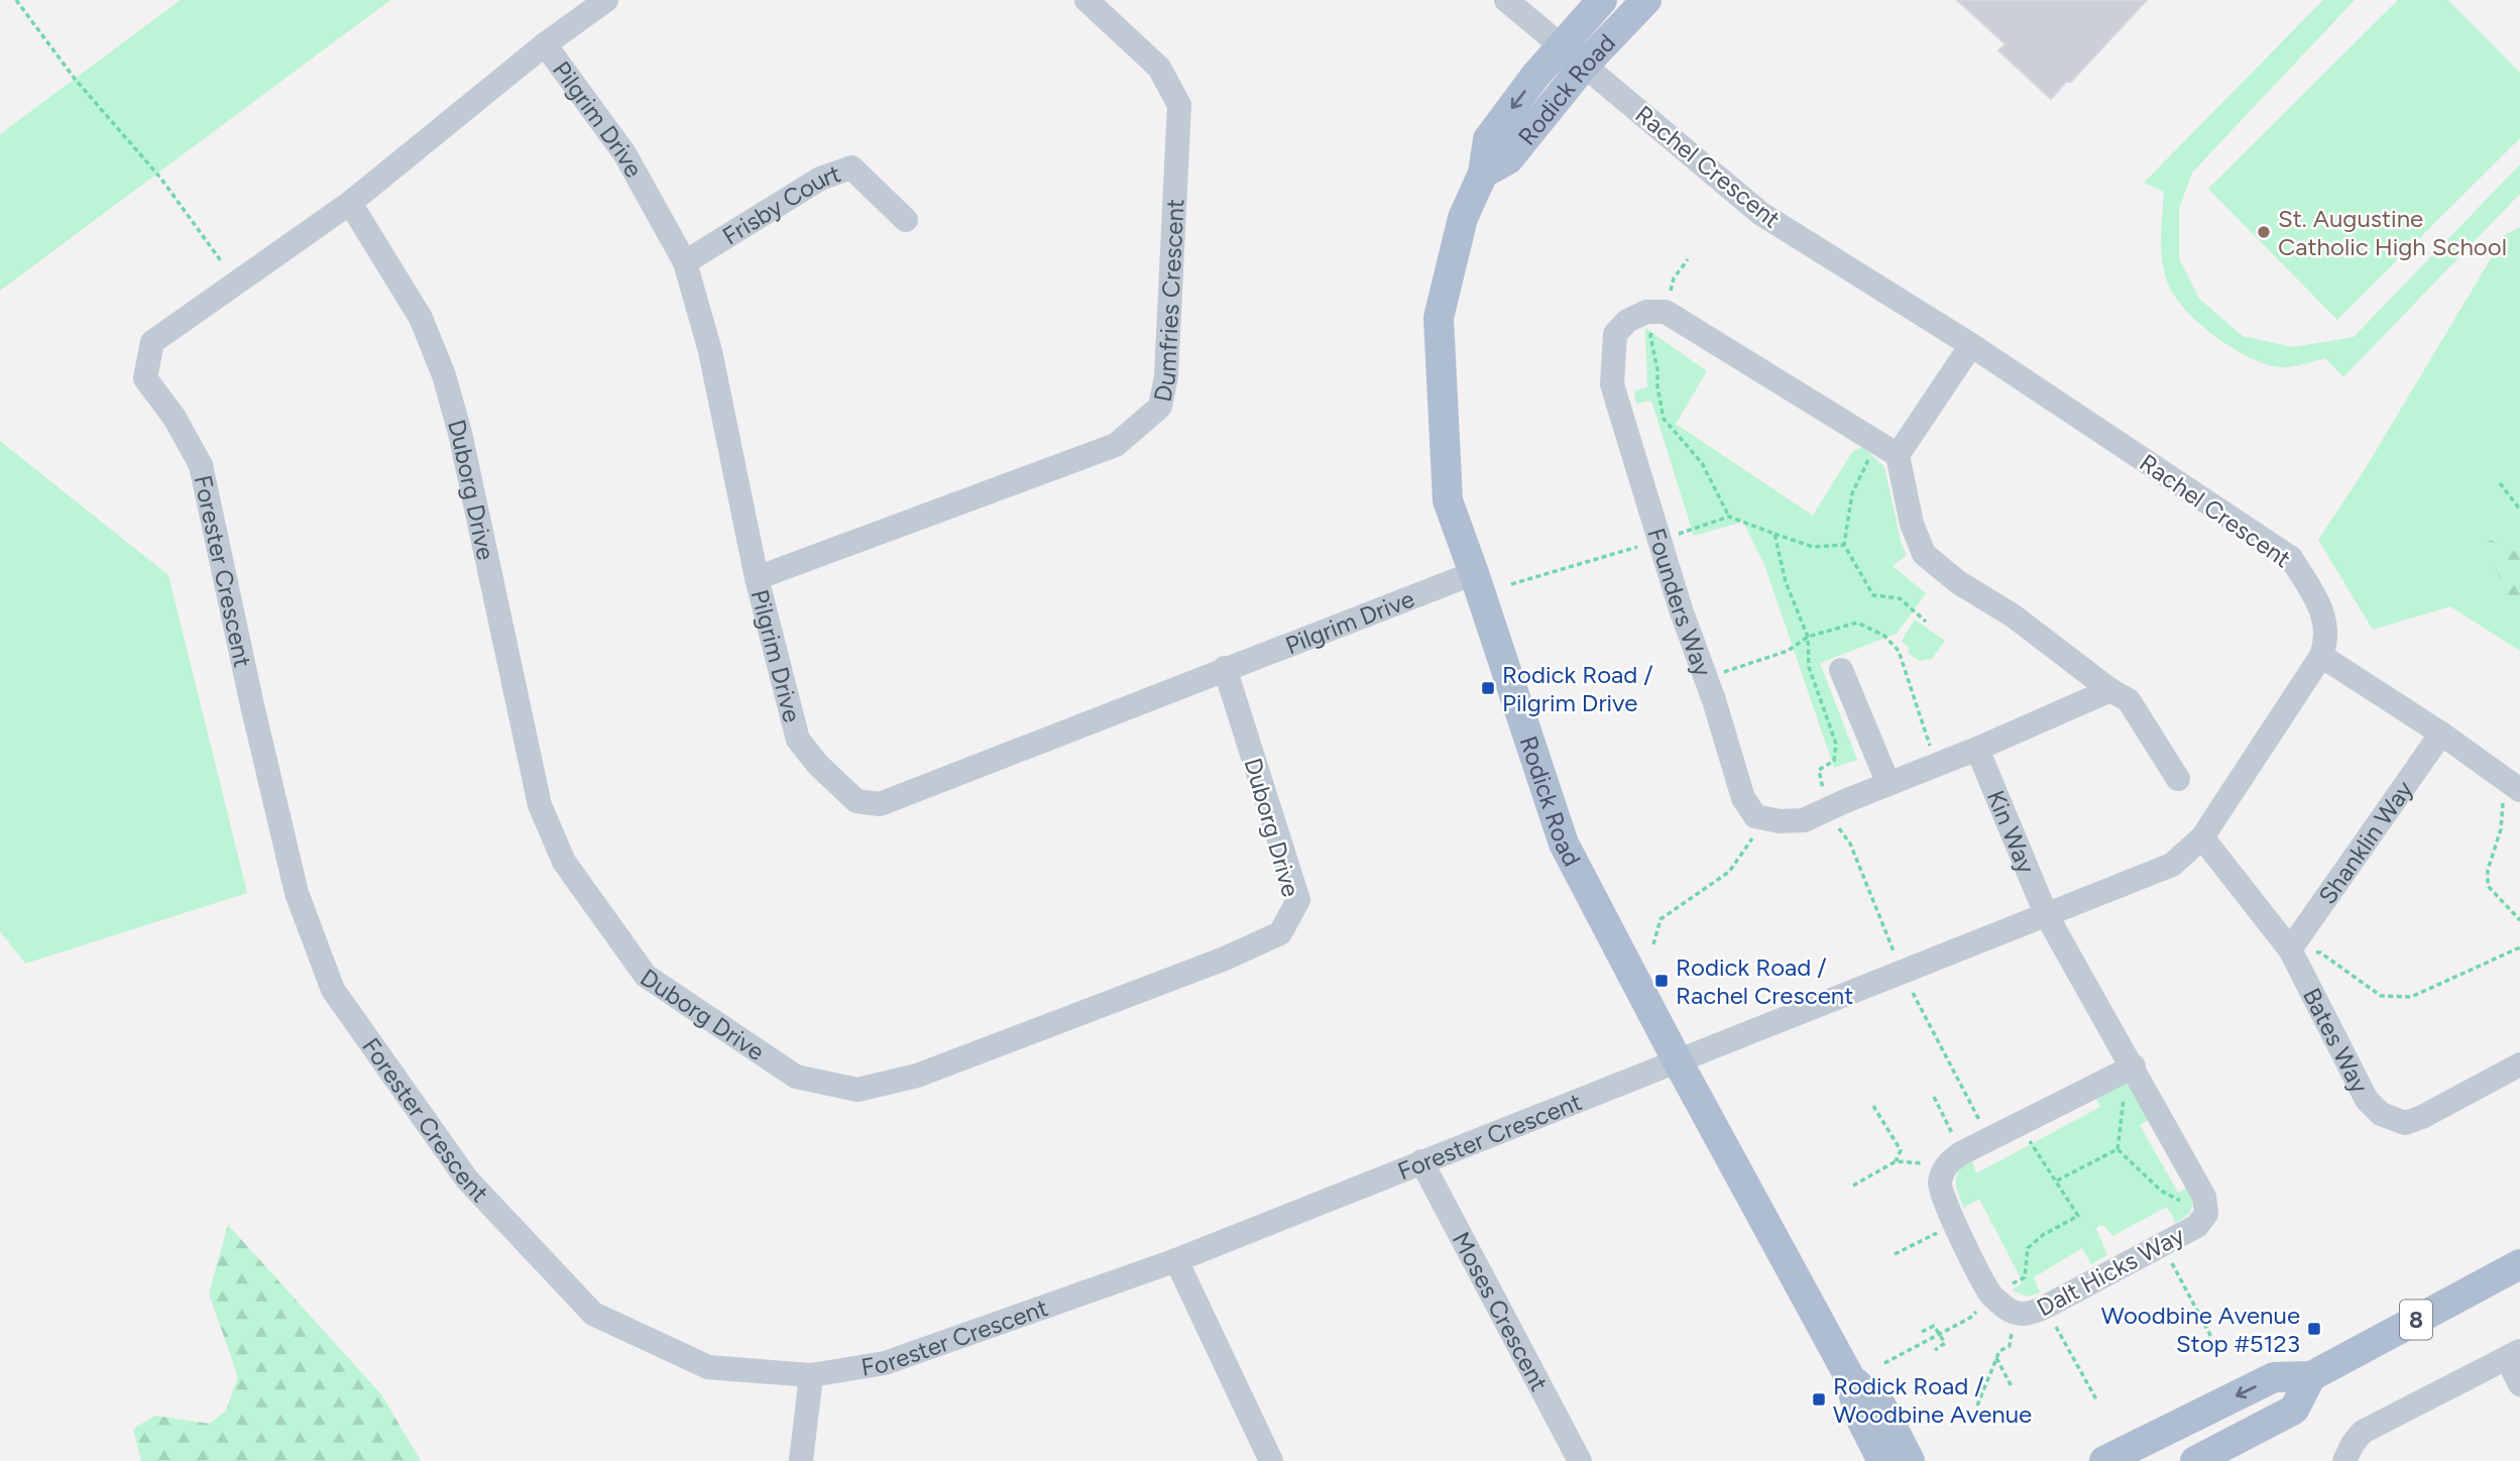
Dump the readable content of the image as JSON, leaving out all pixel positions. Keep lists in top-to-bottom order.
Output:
{
  "streets": {
    "main road": ["Rodick Road", "8"],
    "street": [
      "Pilgrim Drive",
      "Rachel Crescent",
      "Frisby Court",
      "Dumfries Crescent",
      "Duborg Drive",
      "Forester Crescent",
      "Founders Way",
      "Kin Way",
      "Shanklin Way",
      "Bates Way",
      "Dalt Hicks Way",
      "Moses Crescent"
    ]
  },
  "crossings": [
    ["Rodick Road", "Pilgrim Drive"],
    ["Rodick Road", "Rachel Crescent"],
    ["Rodick Road", "Forester Crescent"],
    ["Pilgrim Drive", "Frisby Court"],
    ["Pilgrim Drive", "Dumfries Crescent"],
    ["Pilgrim Drive", "Duborg Drive"],
    ["Pilgrim Drive", "Forester Crescent"],
    ["Rachel Crescent", "Forester Crescent"],
    ["Rachel Crescent", "Kin Way"],
    ["Rachel Crescent", "Bates Way"],
    ["Rachel Crescent", "Dalt Hicks Way"],
    ["Duborg Drive", "Forester Crescent"],
    ["Forester Crescent", "Moses Crescent"],
    ["Kin Way", "Dalt Hicks Way"],
    ["Shanklin Way", "Bates Way"]
  ],
  "places": {
    "other": ["St. Augustine Catholic High School"],
    "transit": [
      "Rodick Road / Pilgrim Drive",
      "Rodick Road / Rachel Crescent",
      "Woodbine Avenue Stop #5123",
      "Rodick Road / Woodbine Avenue"
    ]
  }
}
